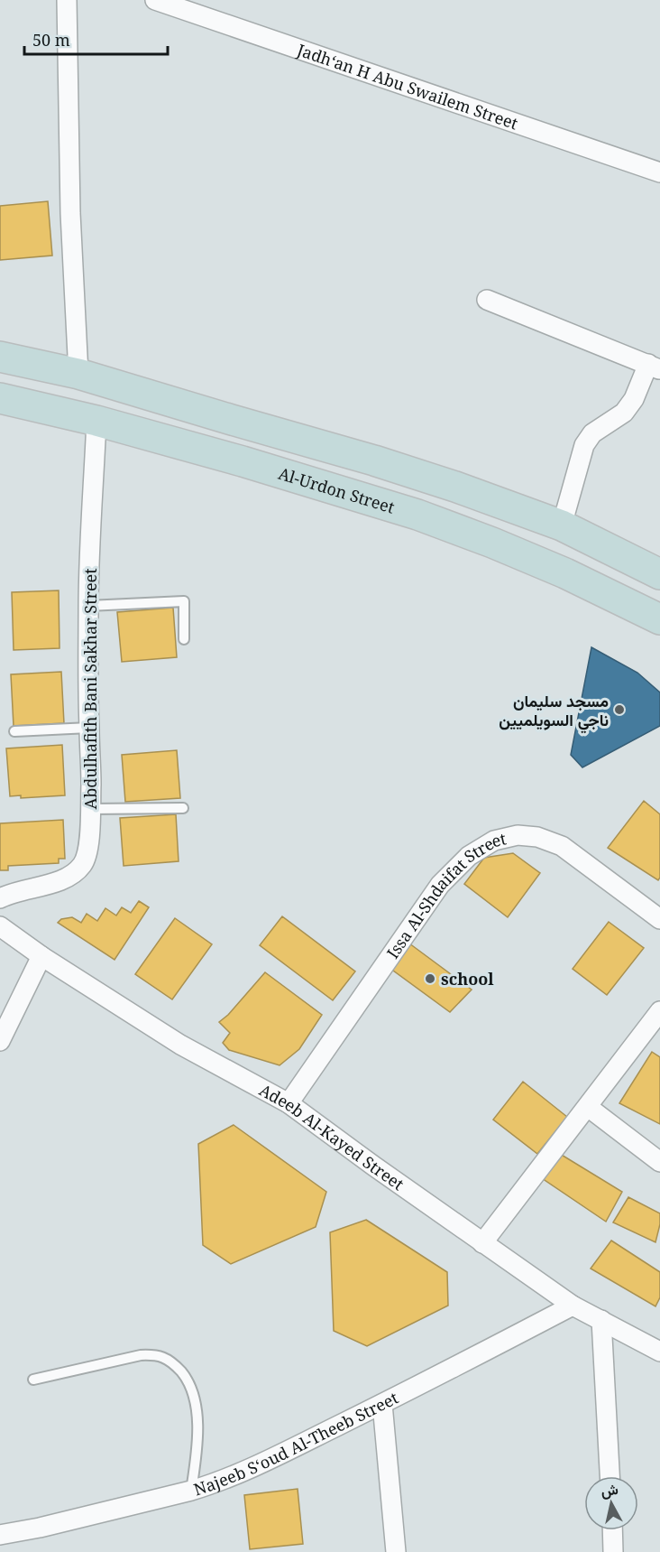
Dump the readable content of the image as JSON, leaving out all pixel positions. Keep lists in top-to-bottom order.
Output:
{
  "streets": {
    "highway": ["Al-Urdon Street"],
    "street": [
      "Jadh‘an H Abu Swailem Street",
      "Abdulhafith Bani Sakhar Street",
      "Issa Al-Shdaifat Street",
      "Adeeb Al-Kayed Street",
      "Najeeb S‘oud Al-Theeb Street"
    ]
  },
  "crossings": [
    ["Al-Urdon Street", "Abdulhafith Bani Sakhar Street"],
    ["Issa Al-Shdaifat Street", "Adeeb Al-Kayed Street"],
    ["Adeeb Al-Kayed Street", "Najeeb S‘oud Al-Theeb Street"]
  ],
  "places": ["مسجد سليمان ناجي السويلميين", "school"],
  "scale_bar": "50 m",
  "north": "top"
}
